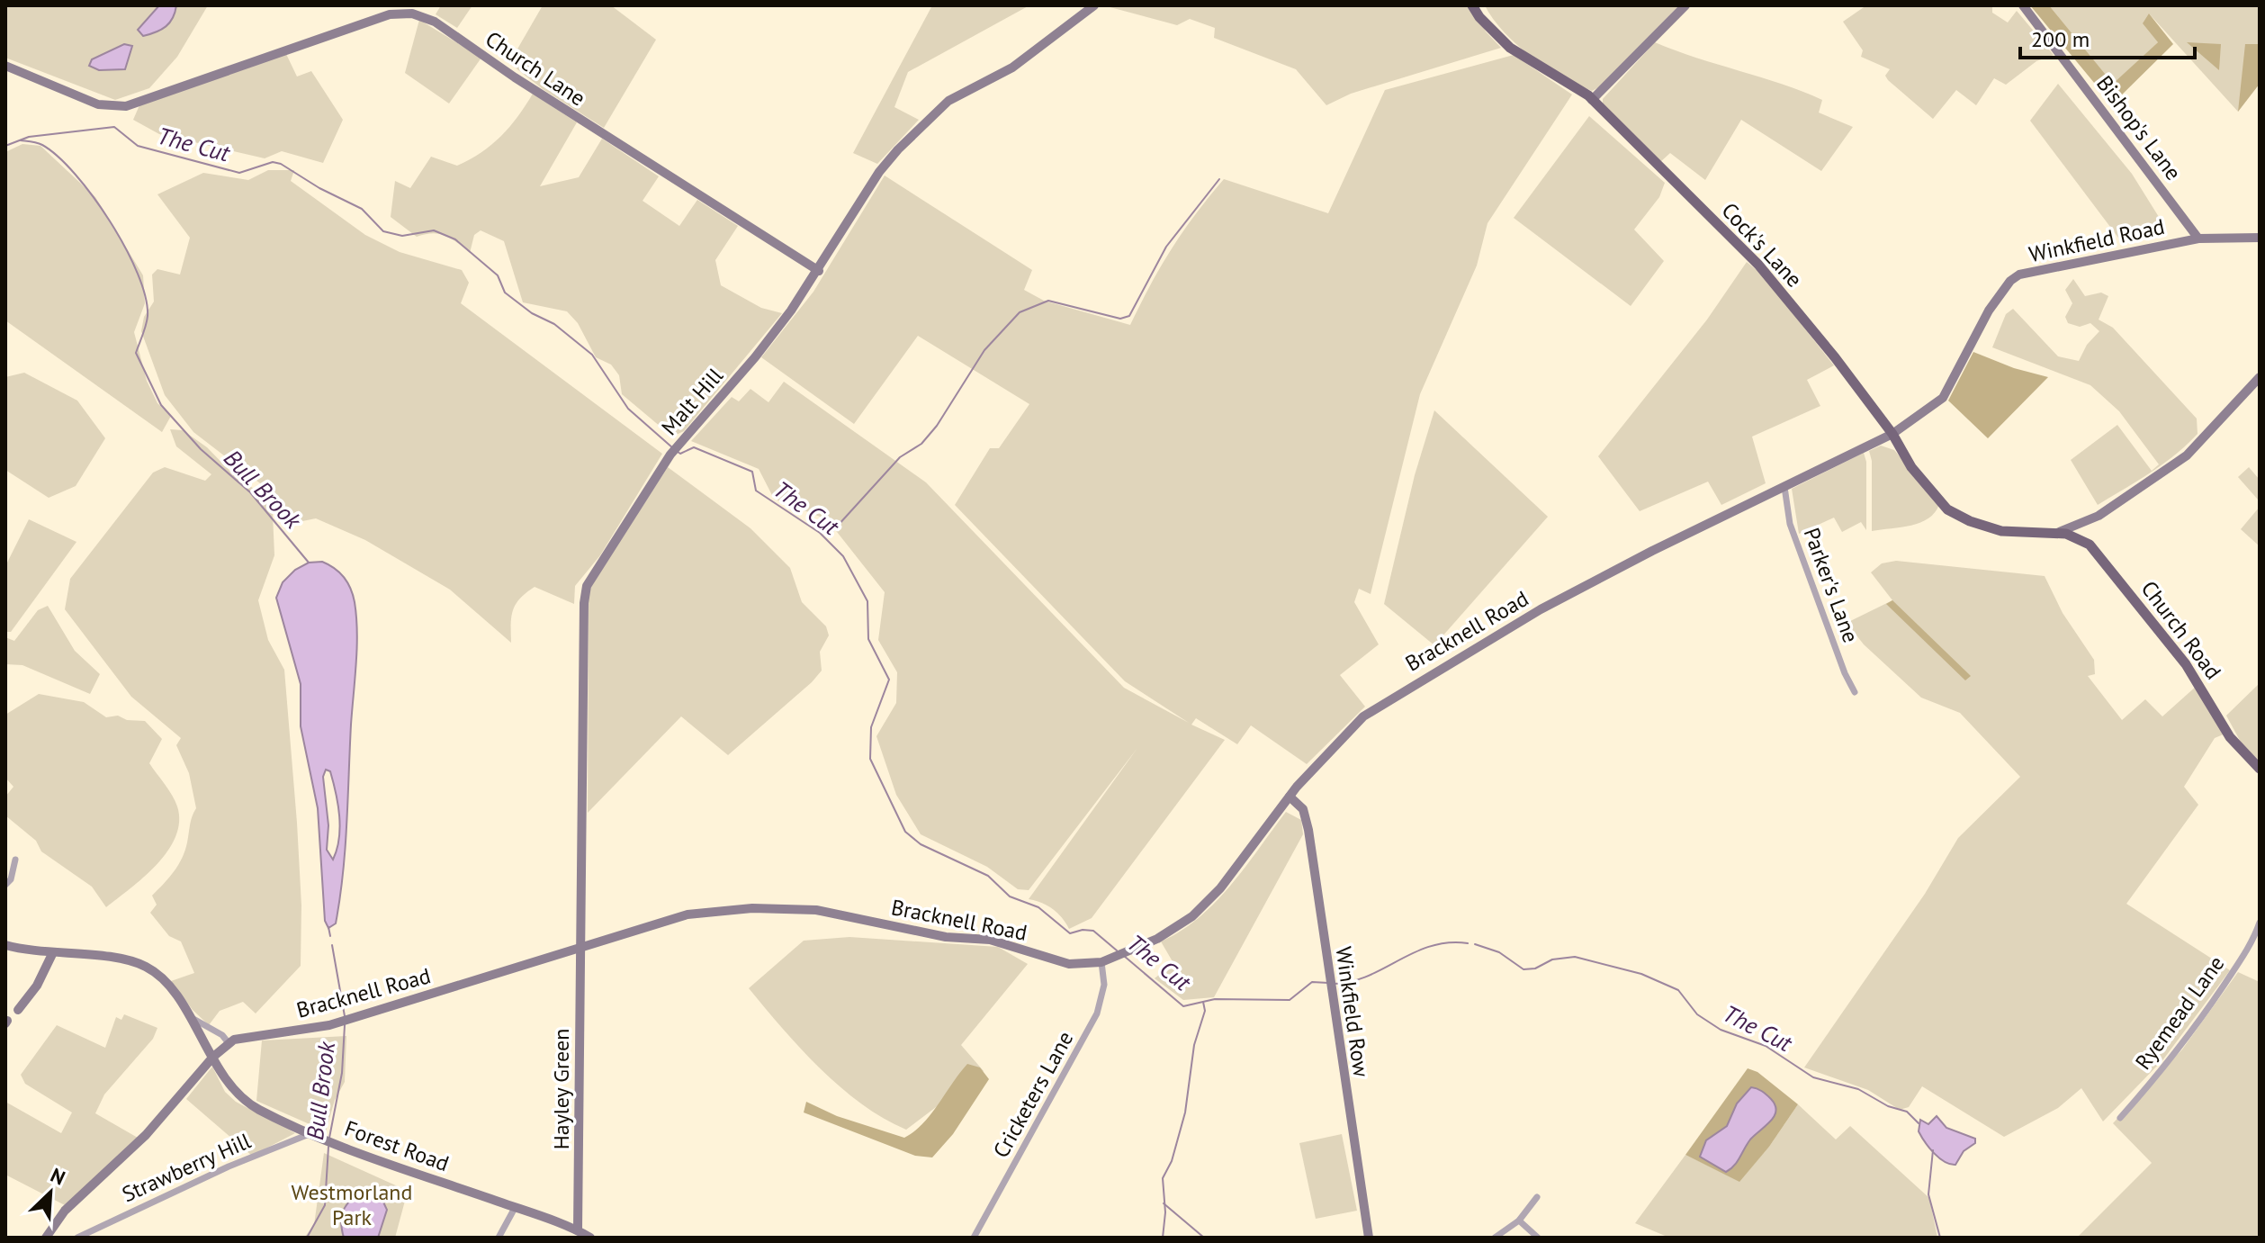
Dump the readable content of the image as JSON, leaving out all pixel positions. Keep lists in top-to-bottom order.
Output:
{
  "streets": {
    "main road": ["Cock's Lane", "Church Road"],
    "street": [
      "Church Lane",
      "Bishop's Lane",
      "Winkfield Road",
      "Malt Hill",
      "Parker's Lane",
      "Bracknell Road",
      "Winkfield Row",
      "Ryemead Lane",
      "Hayley Green",
      "Cricketers Lane",
      "Forest Road",
      "Strawberry Hill"
    ]
  },
  "crossings": [
    ["Church Lane", "Malt Hill"],
    ["Bishop's Lane", "Winkfield Road"],
    ["Winkfield Road", "Cock's Lane"],
    ["Winkfield Road", "Bracknell Road"],
    ["Cock's Lane", "Bracknell Road"],
    ["Malt Hill", "Bracknell Road"],
    ["Malt Hill", "Hayley Green"],
    ["Parker's Lane", "Bracknell Road"],
    ["Bracknell Road", "Winkfield Row"],
    ["Bracknell Road", "Hayley Green"],
    ["Bracknell Road", "Cricketers Lane"],
    ["Bracknell Road", "Forest Road"],
    ["Hayley Green", "Forest Road"],
    ["Forest Road", "Strawberry Hill"]
  ],
  "water": ["The Cut", "Bull Brook"],
  "parks": ["Westmorland Park"],
  "scale_bar": "200 m",
  "north": "top right"
}
